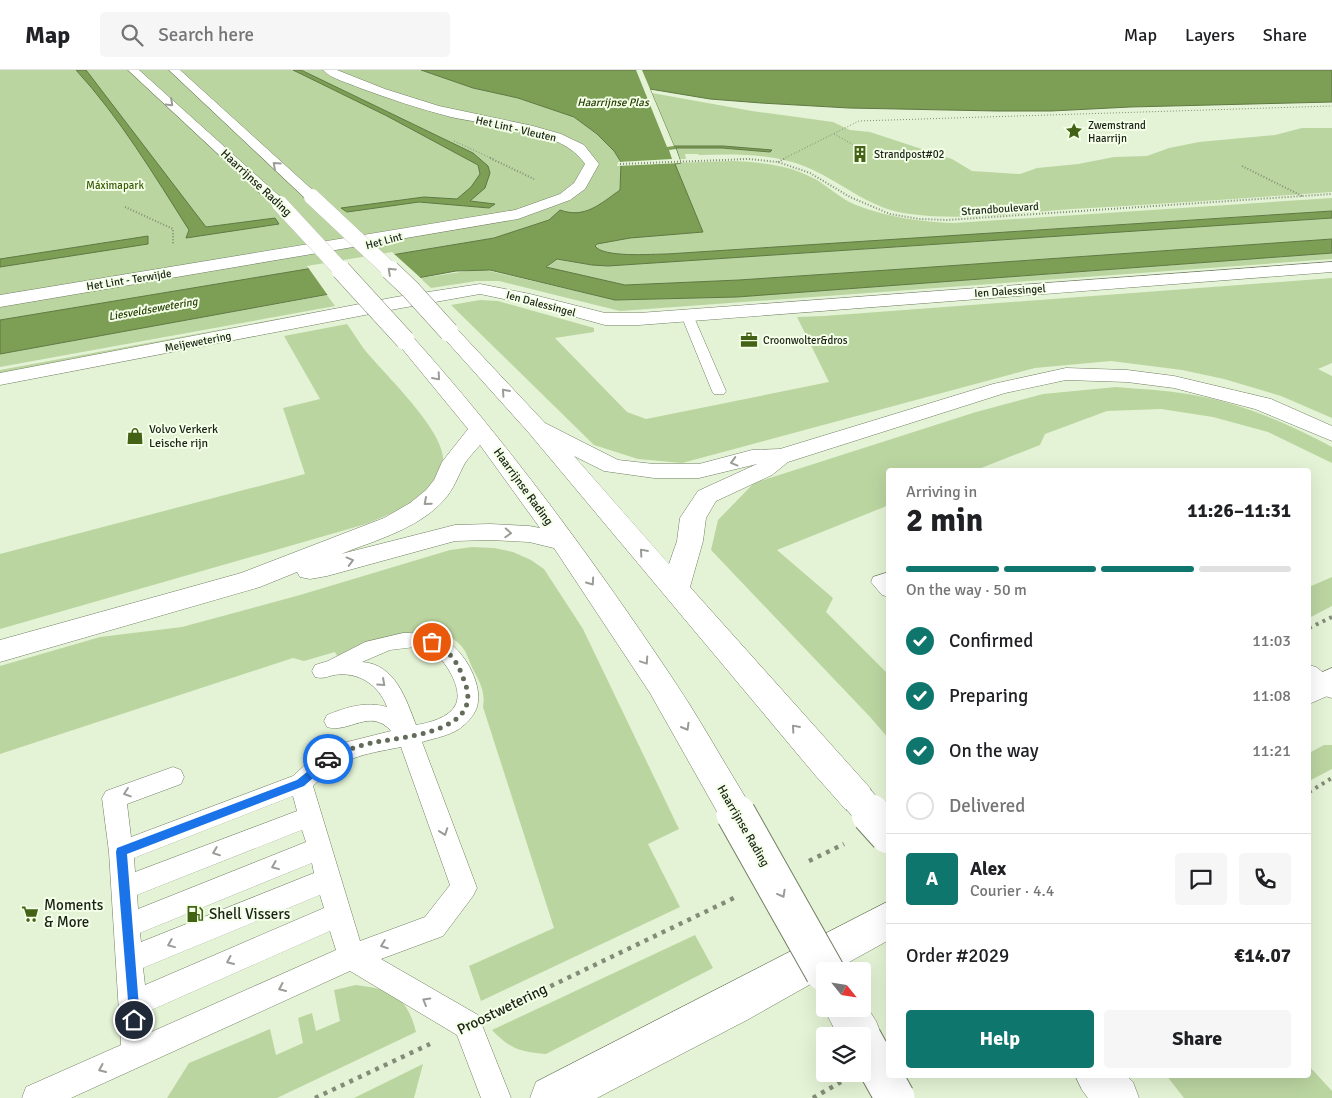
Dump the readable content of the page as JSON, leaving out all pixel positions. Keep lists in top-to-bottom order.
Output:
{
  "streets": {
    "main road": [
      "Het Lint - Vleuten",
      "Haarrijnse Rading",
      "Het Lint",
      "Het Lint - Terwijde",
      "Ien Dalessingel",
      "Meijewetering"
    ],
    "path": ["Strandboulevard", "Proostwetering"]
  },
  "crossings": [
    ["Het Lint - Vleuten", "Het Lint"],
    ["Het Lint", "Het Lint - Terwijde"],
    ["Ien Dalessingel", "Meijewetering"]
  ],
  "water": ["Haarrijnse Plas", "Liesveldsewetering"],
  "parks": ["Máximapark"],
  "places": {
    "place": ["Zwemstrand Haarrijn"],
    "building": ["Strandpost#02"],
    "office": ["Croonwolter&dros"],
    "shop": ["Volvo Verkerk Leische rijn"],
    "supermarket": ["Moments & More"],
    "fuel station": ["Shell Vissers"]
  },
  "north": "bottom right",
  "page": {
    "header": "Map",
    "search": "Search here",
    "nav": ["Map", "Layers", "Share"],
    "heading": ["2 min", "Arriving in", "11:26–11:31"],
    "panel": [
      "Alex",
      "Courier · 4.4",
      "Order #2029",
      "€14.07"
    ],
    "bar": "On the way · 50 m",
    "list": [
      ["Confirmed", "11:03"],
      ["Preparing", "11:08"],
      ["On the way", "11:21"],
      "Delivered"
    ],
    "round": "A",
    "buttons": ["Help", "Share"]
  }
}
